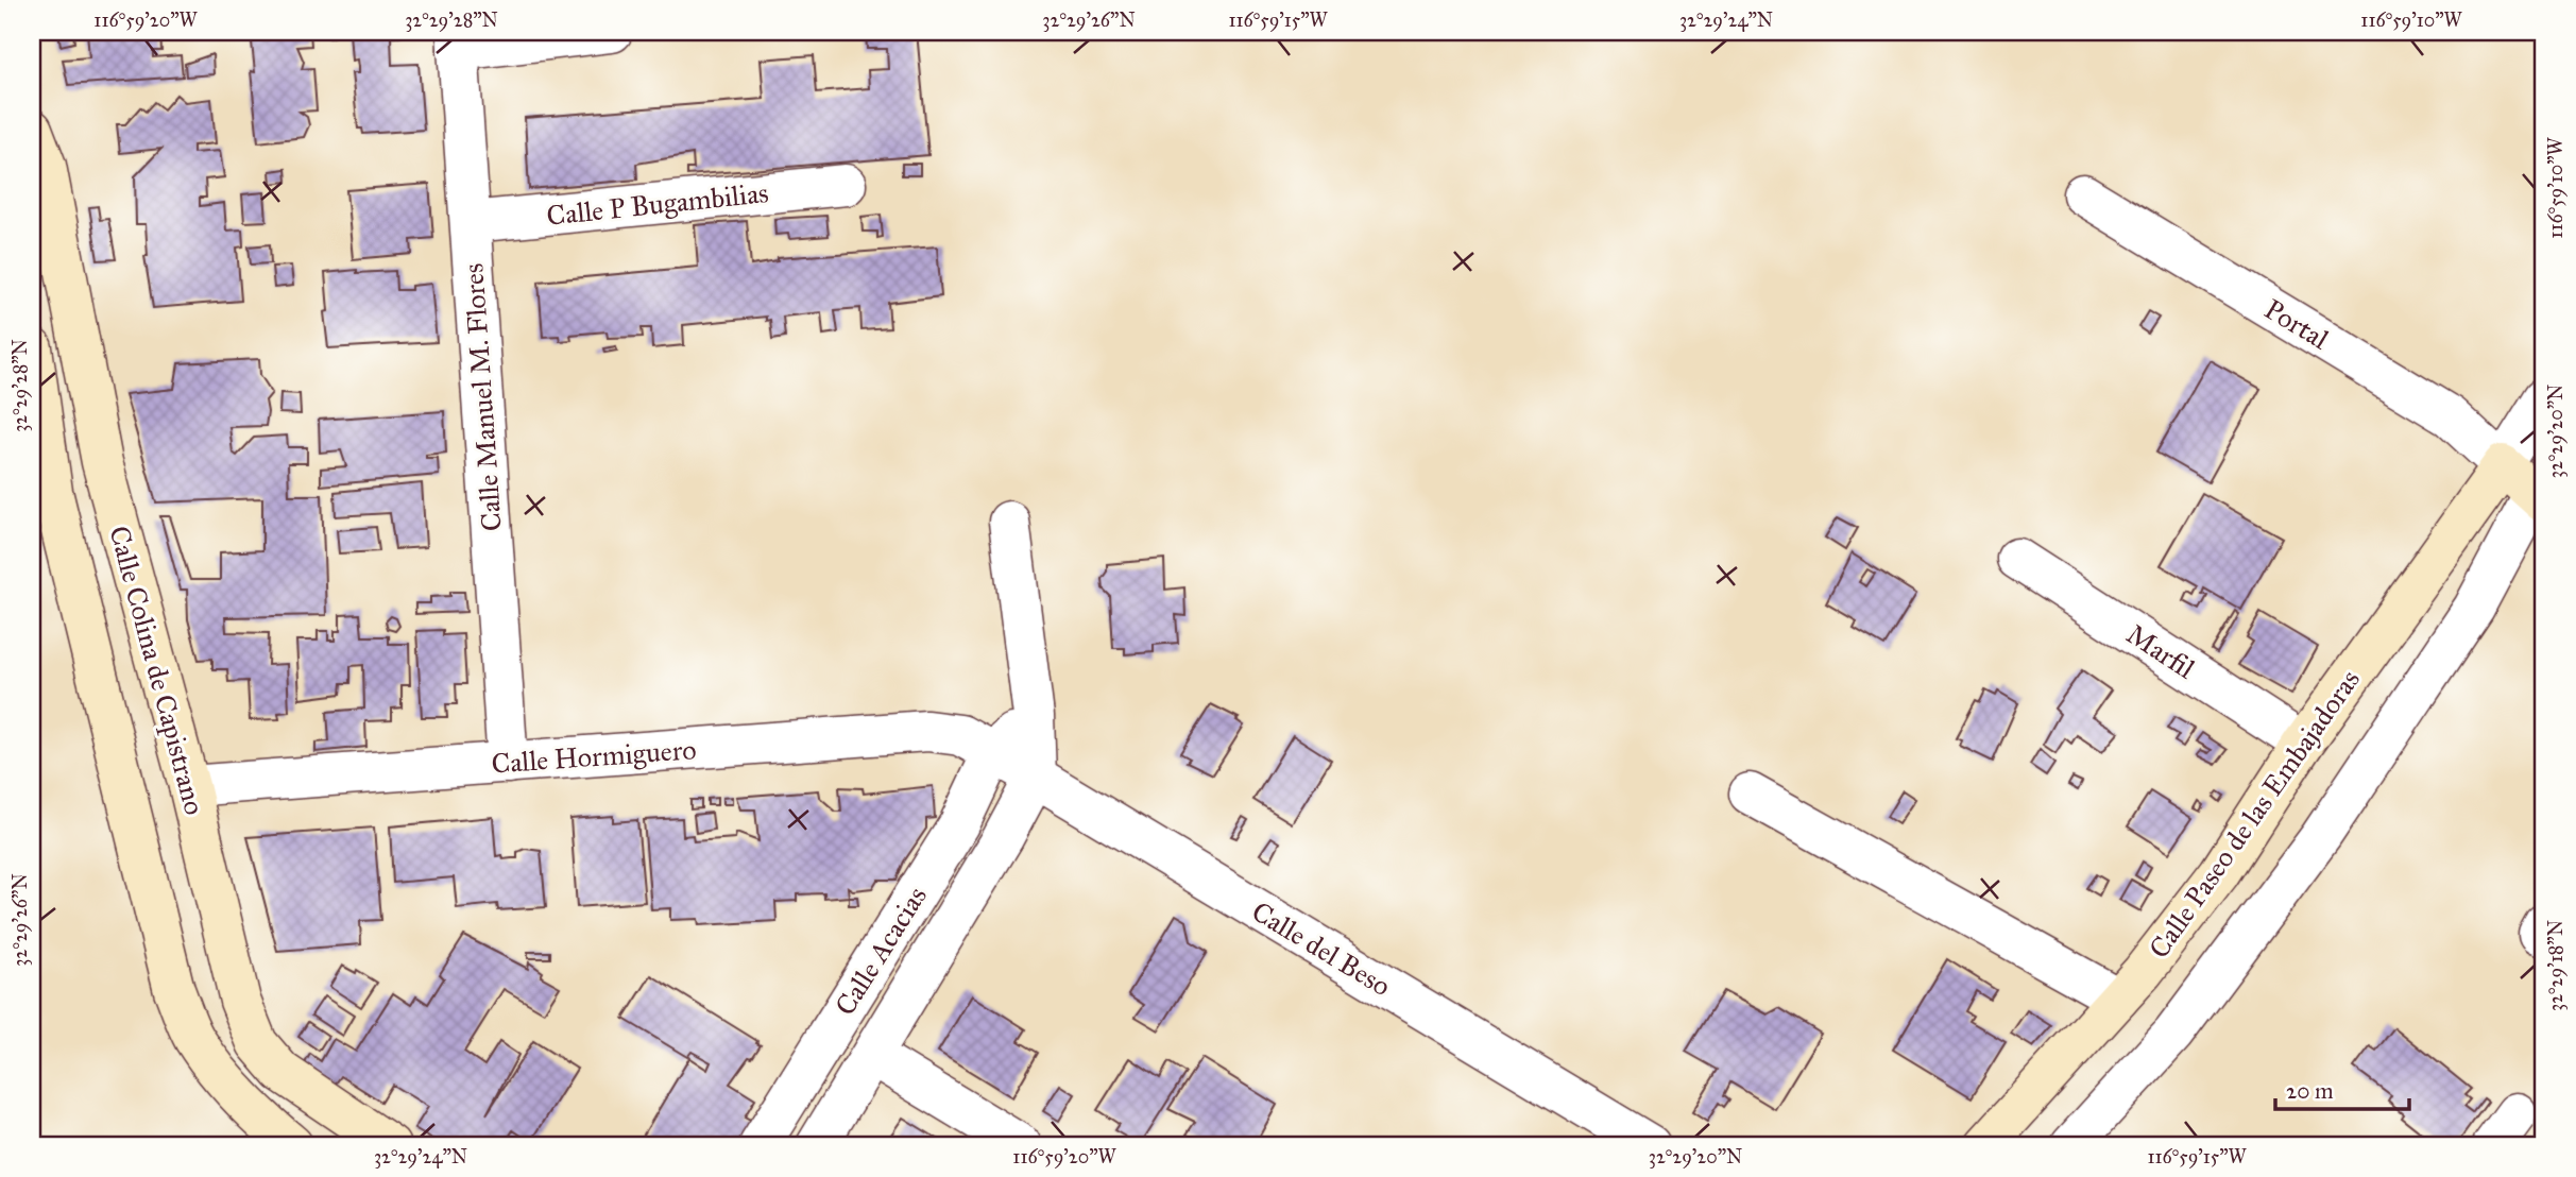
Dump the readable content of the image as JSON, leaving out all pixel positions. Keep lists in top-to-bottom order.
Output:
{
  "streets": {
    "main road": ["Calle Colina de Capistrano", "Calle Paseo de las Embajadoras"],
    "street": [
      "Calle P Bugambilias",
      "Portal",
      "Calle Manuel M. Flores",
      "Marfil",
      "Calle Hormiguero",
      "Calle del Beso",
      "Calle Acacias"
    ]
  },
  "crossings": [
    ["Calle P Bugambilias", "Calle Manuel M. Flores"],
    ["Portal", "Calle Paseo de las Embajadoras"],
    ["Calle Manuel M. Flores", "Calle Hormiguero"],
    ["Marfil", "Calle Paseo de las Embajadoras"],
    ["Calle Colina de Capistrano", "Calle Hormiguero"],
    ["Calle Hormiguero", "Calle del Beso"],
    ["Calle Hormiguero", "Calle Acacias"],
    ["Calle del Beso", "Calle Acacias"]
  ],
  "scale_bar": "20 m",
  "coordinates": [
    "116°59'20\"W",
    "32°29'28\"N",
    "32°29'26\"N",
    "116°59'15\"W",
    "32°29'24\"N",
    "116°59'10\"W",
    "32°29'20\"N",
    "32°29'18\"N"
  ]
}
